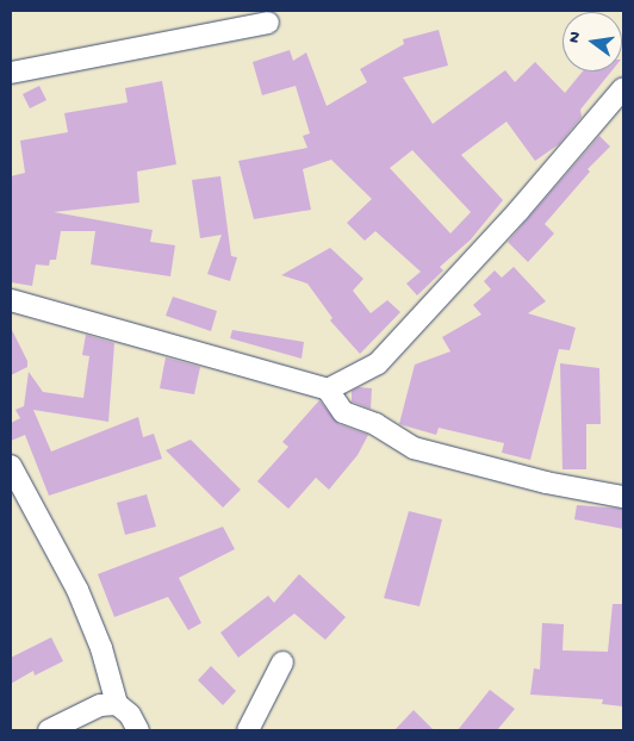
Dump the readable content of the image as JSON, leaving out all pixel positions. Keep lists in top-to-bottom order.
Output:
{
  "north": "left"
}
